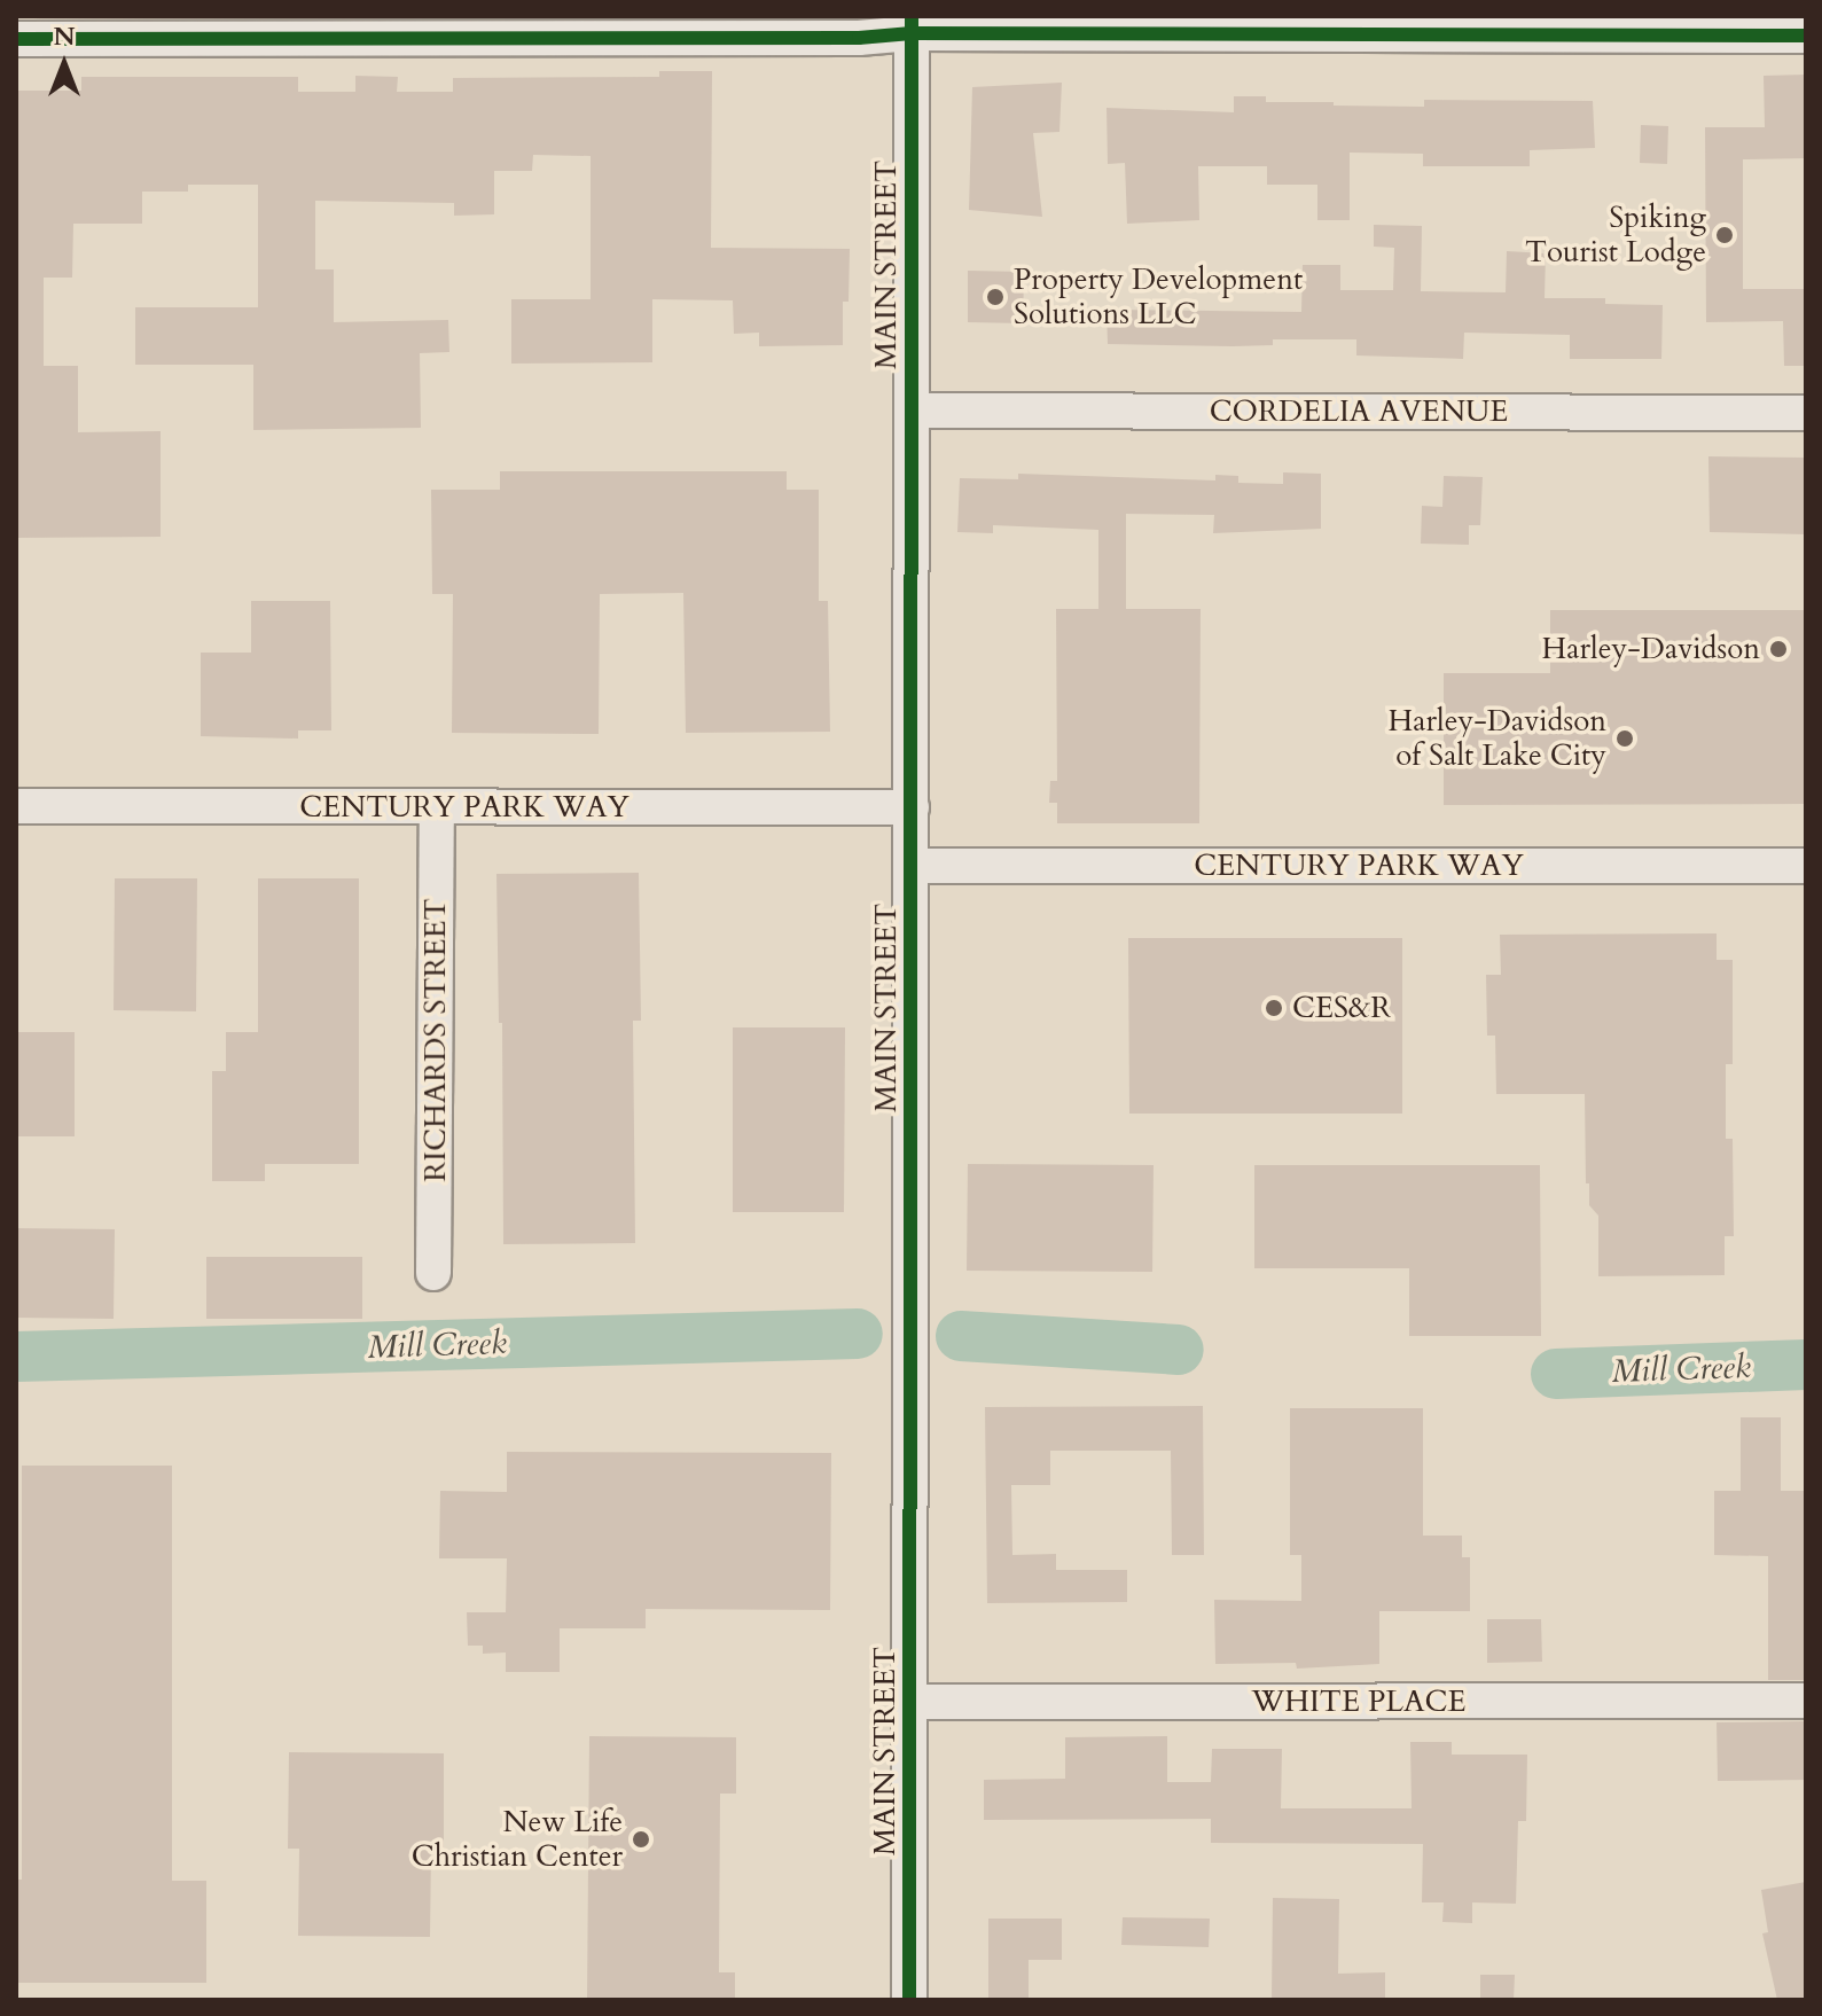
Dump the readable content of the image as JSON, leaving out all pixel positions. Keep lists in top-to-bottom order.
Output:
{
  "streets": {
    "street": [
      "MAIN STREET",
      "CORDELIA AVENUE",
      "CENTURY PARK WAY",
      "RICHARDS STREET",
      "WHITE PLACE"
    ]
  },
  "crossings": [
    ["MAIN STREET", "CORDELIA AVENUE"],
    ["MAIN STREET", "CENTURY PARK WAY"],
    ["MAIN STREET", "WHITE PLACE"],
    ["CENTURY PARK WAY", "RICHARDS STREET"]
  ],
  "water": ["Mill Creek"],
  "places": [
    "Spiking Tourist Lodge",
    "Property Development Solutions LLC",
    "Harley-Davidson",
    "Harley-Davidson of Salt Lake City",
    "CES&R",
    "New Life Christian Center"
  ],
  "north": "top"
}
